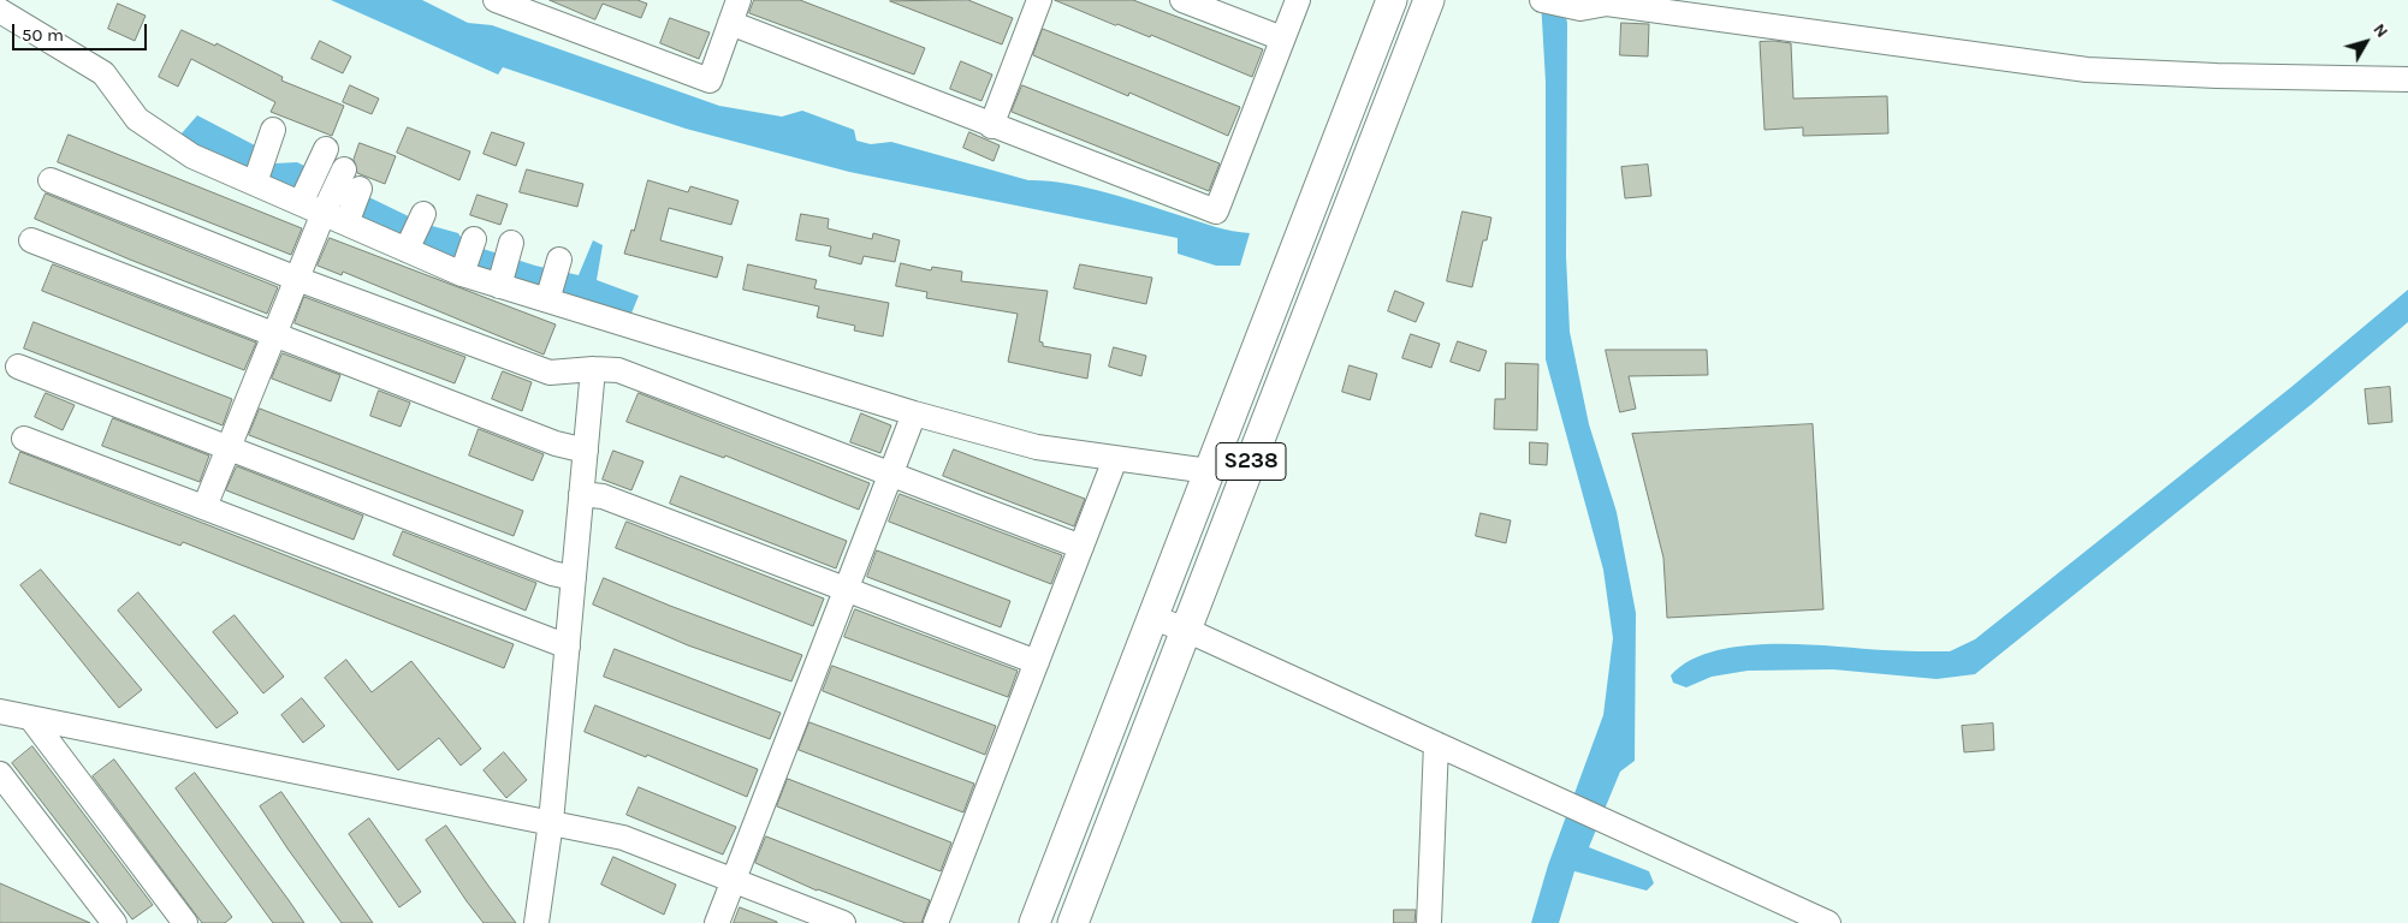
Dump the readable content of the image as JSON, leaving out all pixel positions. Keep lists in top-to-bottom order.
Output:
{
  "streets": {
    "main road": ["S238"]
  },
  "scale_bar": "50 m",
  "north": "top right"
}
